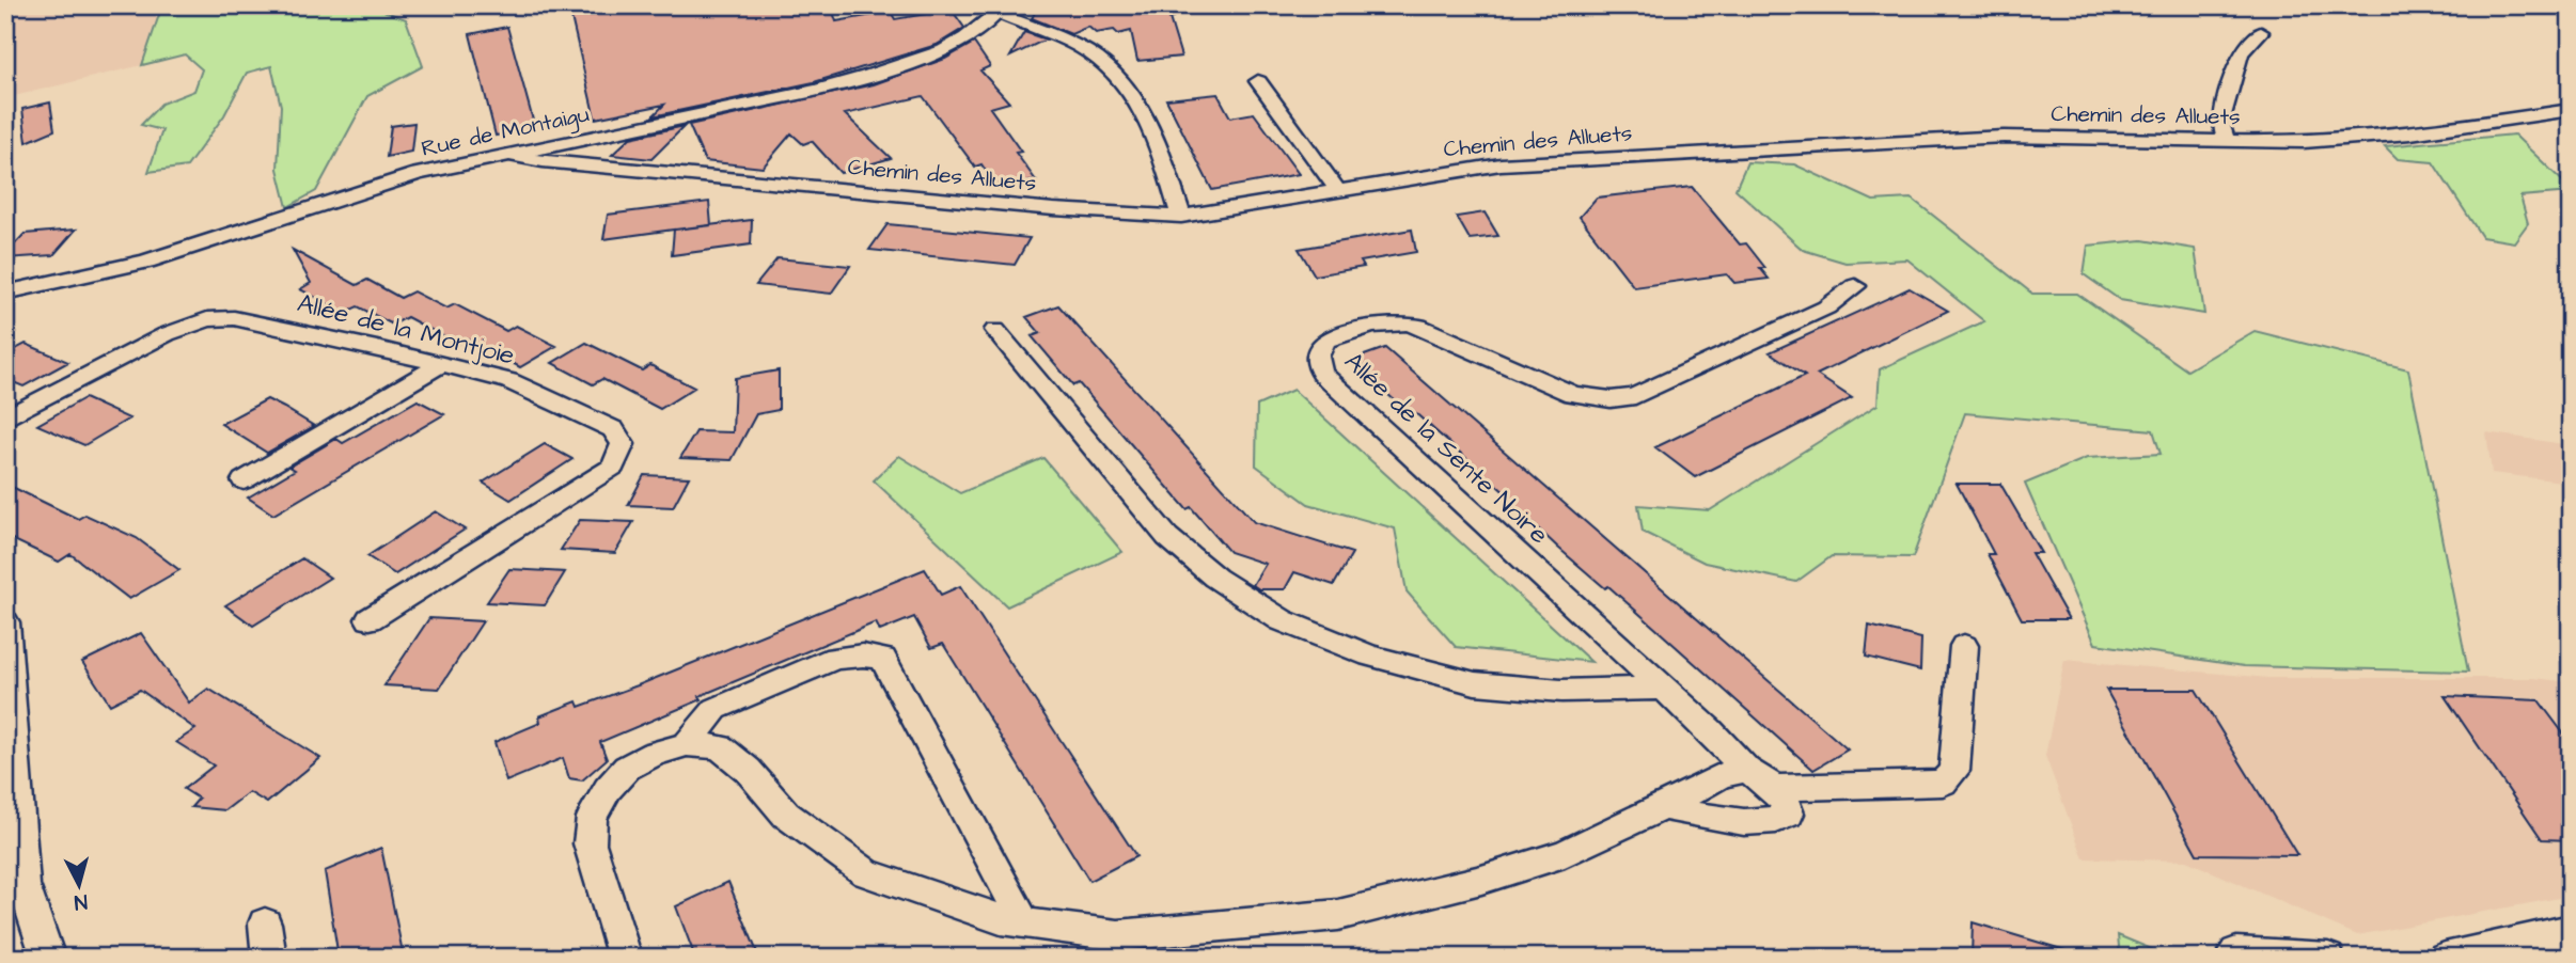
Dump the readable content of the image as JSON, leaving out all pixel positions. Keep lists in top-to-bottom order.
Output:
{
  "streets": {
    "street": [
      "Chemin des Alluets",
      "Rue de Montaigu",
      "Allée de la Montjoie",
      "Allée de la Sente Noire"
    ]
  },
  "crossings": [
    ["Chemin des Alluets", "Rue de Montaigu"]
  ],
  "north": "bottom"
}
